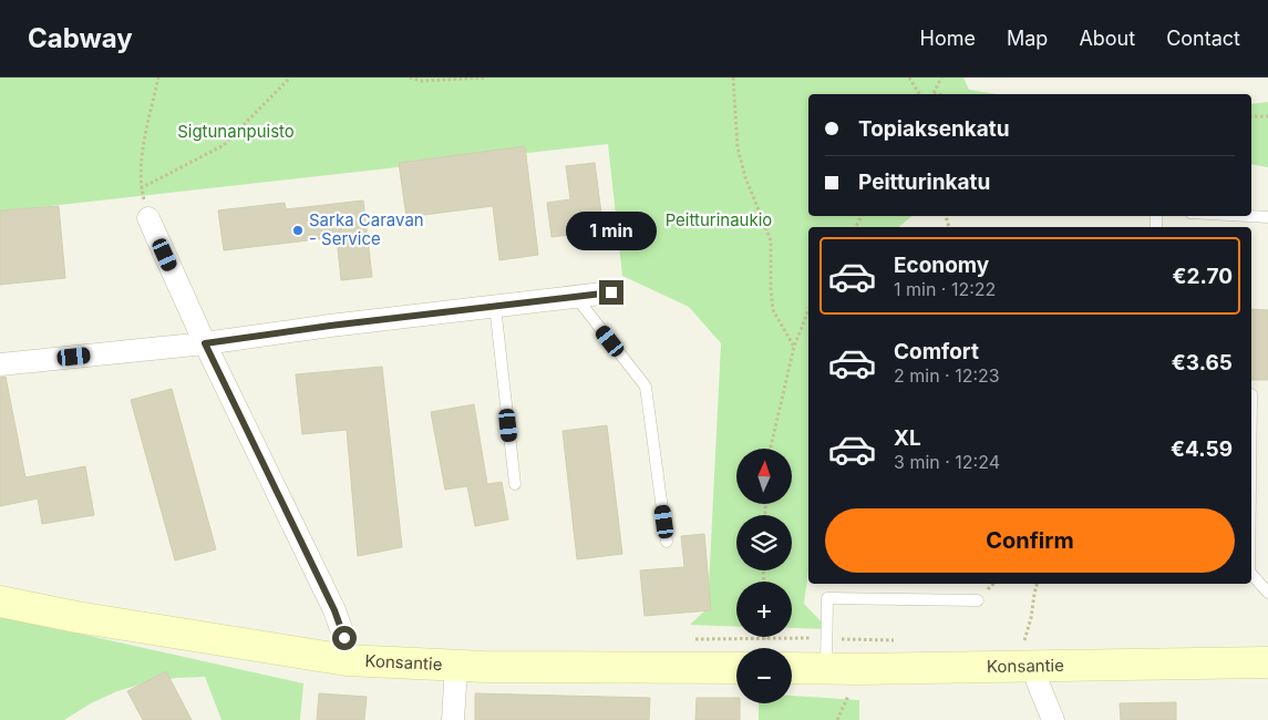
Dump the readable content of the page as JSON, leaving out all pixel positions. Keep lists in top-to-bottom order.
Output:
{
  "streets": {
    "street": ["Konsantie"]
  },
  "parks": ["Sigtunanpuisto", "Peitturinaukio"],
  "places": ["Sarka Caravan - Service"],
  "north": "top",
  "page": {
    "header": "Cabway",
    "nav": [
      "Home",
      "Map",
      "About",
      "Contact"
    ],
    "banner": ["Topiaksenkatu", "Peitturinkatu"],
    "bubble": "1 min",
    "list": [
      {
        "name": "Economy",
        "note": "1 min · 12:22",
        "value": "€2.70"
      },
      {
        "name": "Comfort",
        "note": "2 min · 12:23",
        "value": "€3.65"
      },
      {
        "name": "XL",
        "note": "3 min · 12:24",
        "value": "€4.59"
      }
    ],
    "map_buttons": ["+", "−"],
    "buttons": "Confirm"
  }
}
